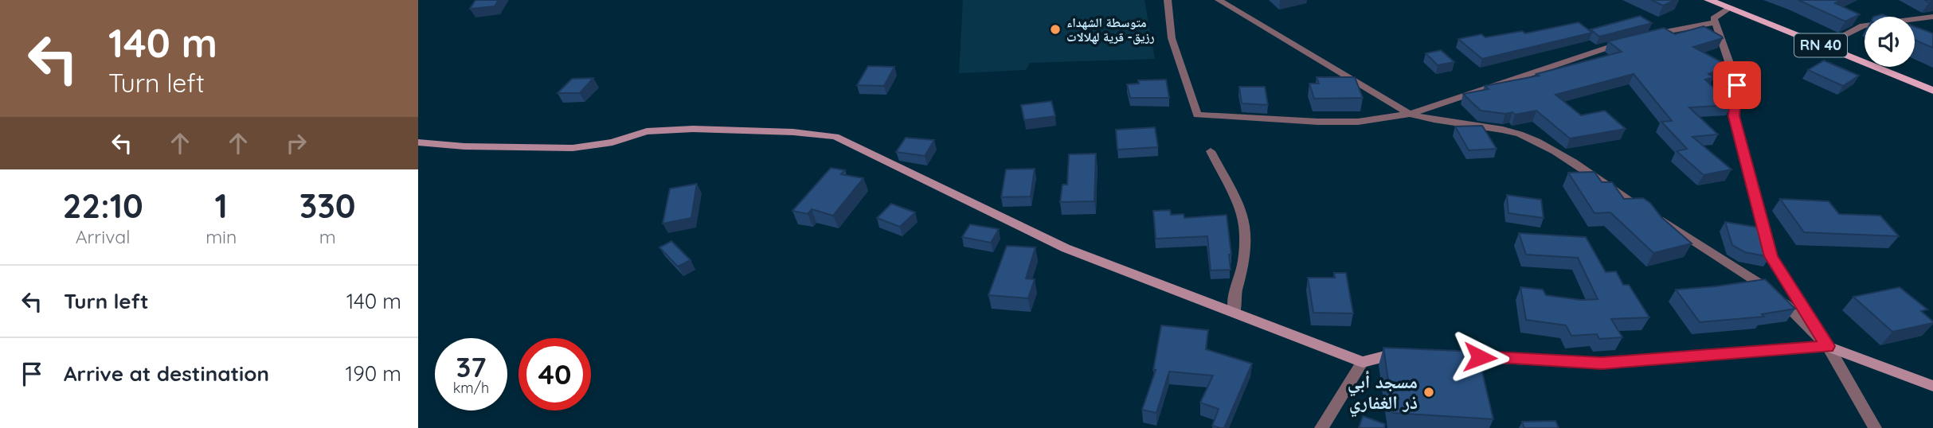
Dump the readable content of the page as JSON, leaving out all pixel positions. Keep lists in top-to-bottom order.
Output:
{
  "streets": {
    "main road": ["RN 40"]
  },
  "places": ["متوسطة الشهداء رزيق- قرية لهلالات", "مسجد أبي ذر الغفاري"],
  "page": {
    "turn": ["140 m", "Turn left"],
    "eta": [
      "22:10",
      "Arrival",
      "1",
      "min",
      "330",
      "m"
    ],
    "list": [
      {
        "name": "Turn left",
        "value": "140 m"
      },
      {
        "name": "Arrive at destination",
        "value": "190 m"
      }
    ],
    "speed": "37 km/h",
    "limit": "40"
  }
}
